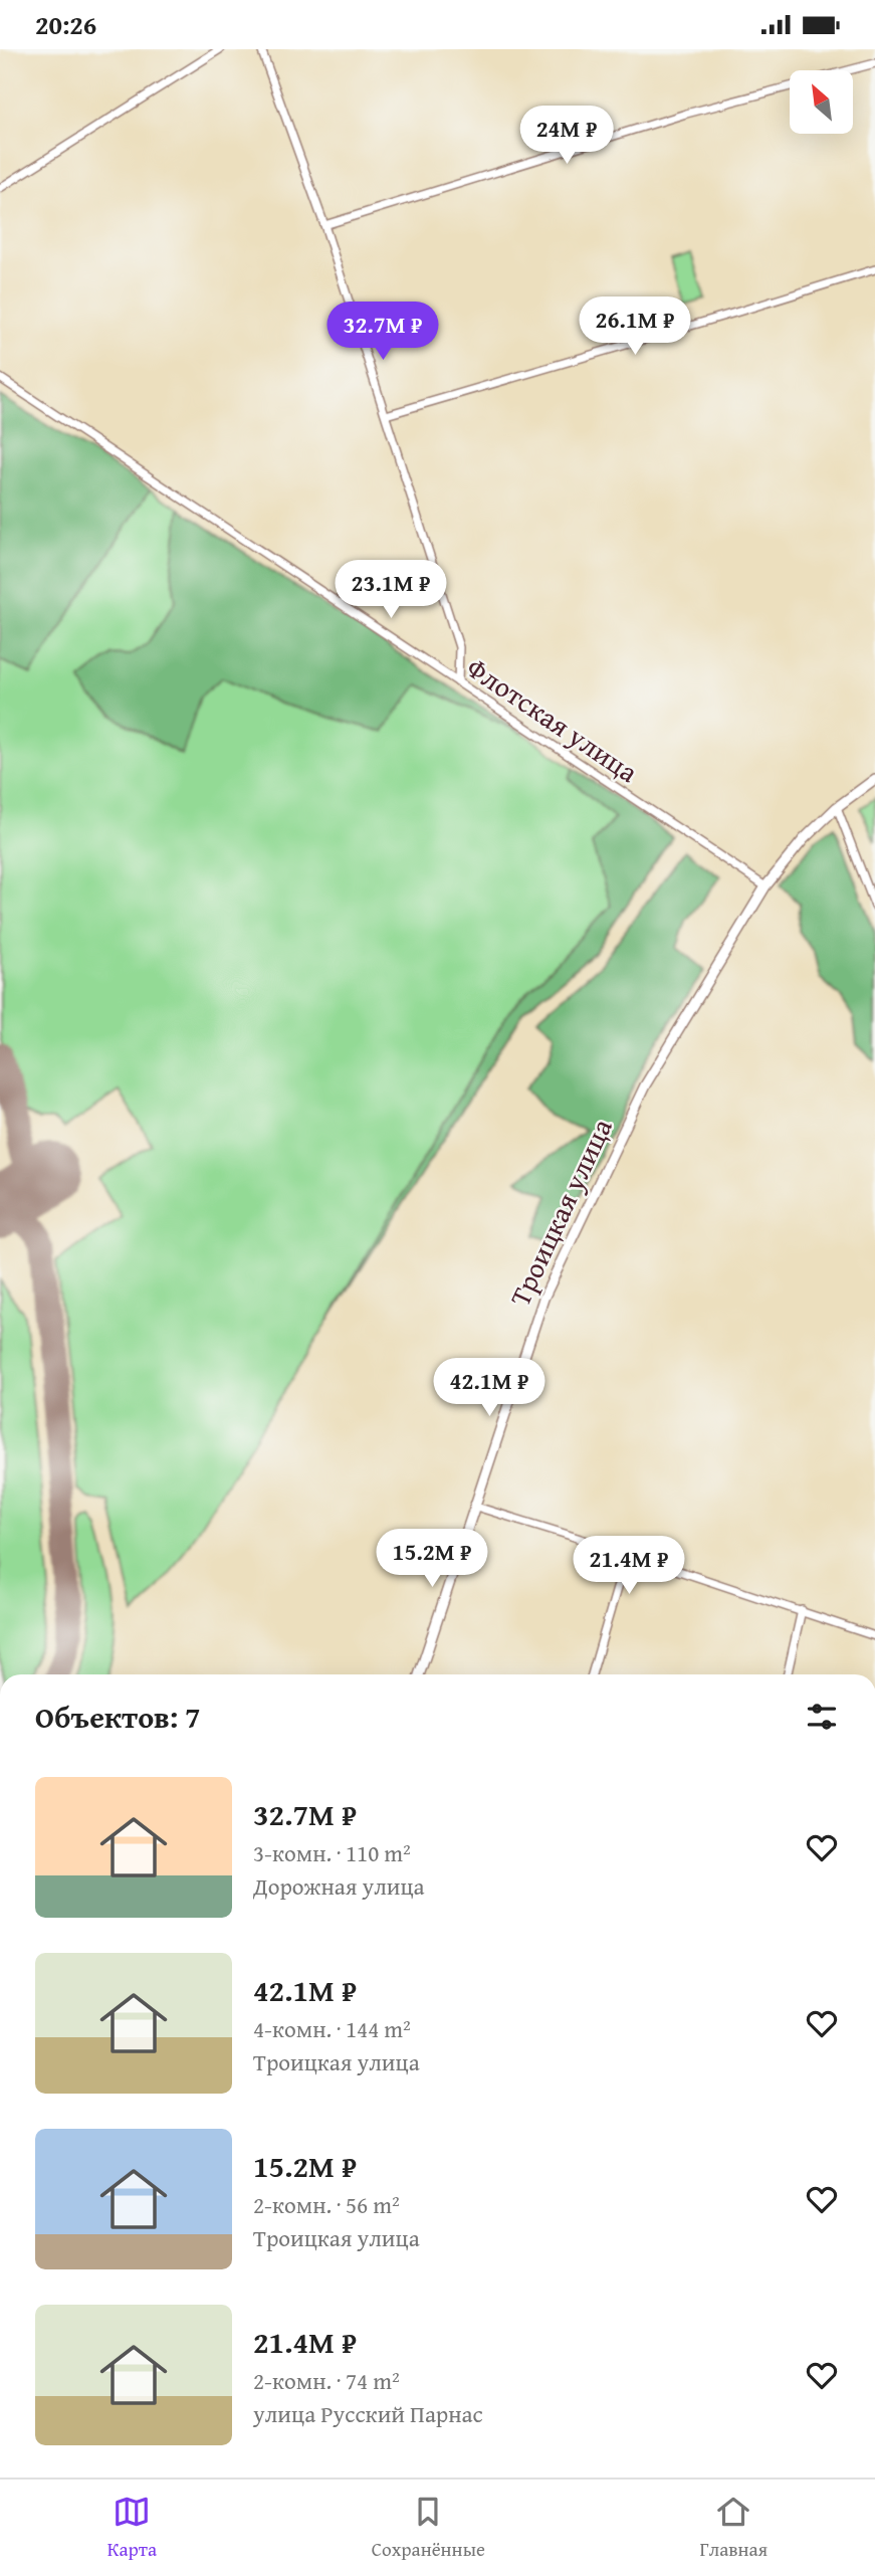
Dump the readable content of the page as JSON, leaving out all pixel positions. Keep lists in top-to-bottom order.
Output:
{
  "streets": {
    "street": ["Флотская улица", "Троицкая улица"]
  },
  "crossings": [
    ["Флотская улица", "Троицкая улица"]
  ],
  "north": "top left",
  "page": {
    "status": "20:26",
    "price": [
      "24M ₽",
      "26.1M ₽",
      "32.7M ₽",
      "23.1M ₽",
      "42.1M ₽",
      "15.2M ₽",
      "21.4M ₽"
    ],
    "heading": "Объектов: 7",
    "list": [
      {
        "name": "32.7M ₽",
        "note": "3-комн. · 110 m² · Дорожная улица"
      },
      {
        "name": "42.1M ₽",
        "note": "4-комн. · 144 m² · Троицкая улица"
      },
      {
        "name": "15.2M ₽",
        "note": "2-комн. · 56 m² · Троицкая улица"
      },
      {
        "name": "21.4M ₽",
        "note": "2-комн. · 74 m² · улица Русский Парнас"
      }
    ],
    "tabs": ["Карта", "Сохранённые", "Главная"]
  }
}
